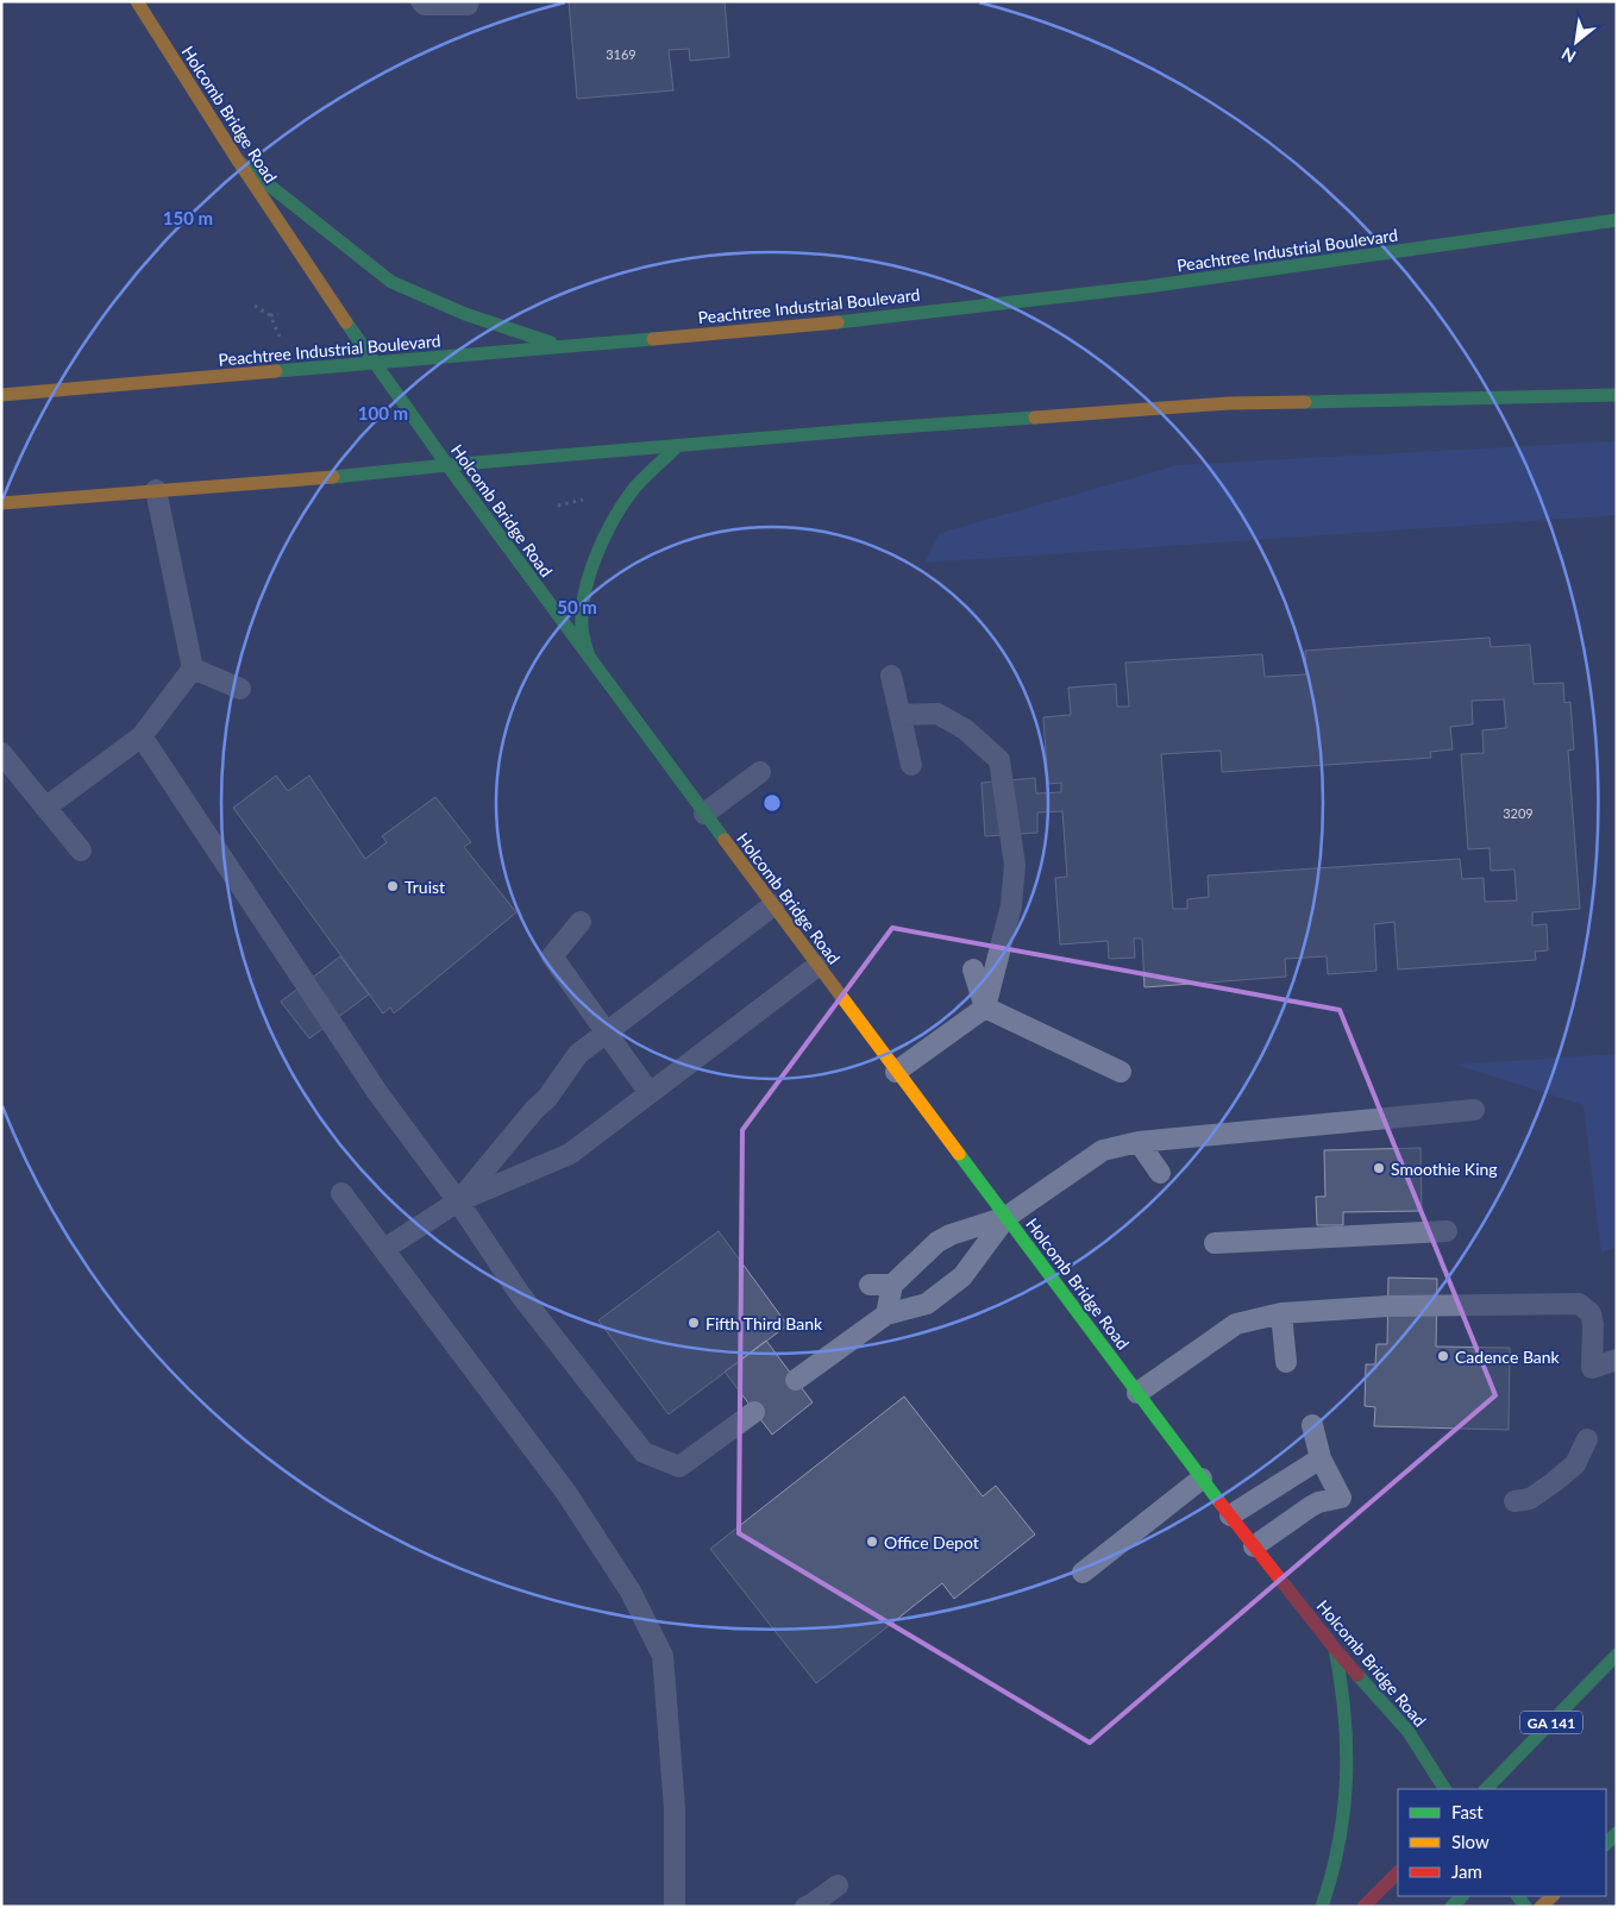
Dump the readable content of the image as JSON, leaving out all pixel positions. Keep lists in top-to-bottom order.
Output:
{
  "streets": {
    "main road": ["Holcomb Bridge Road", "Peachtree Industrial Boulevard", "GA 141"]
  },
  "crossings": [
    ["Holcomb Bridge Road", "Peachtree Industrial Boulevard"]
  ],
  "places": [
    "Truist",
    "Smoothie King",
    "Fifth Third Bank",
    "Cadence Bank",
    "Office Depot"
  ],
  "house_numbers": ["3169", "3209"],
  "legend": ["Fast", "Slow", "Jam"],
  "north": "bottom left",
  "rings": ["150 m", "100 m", "50 m"]
}
